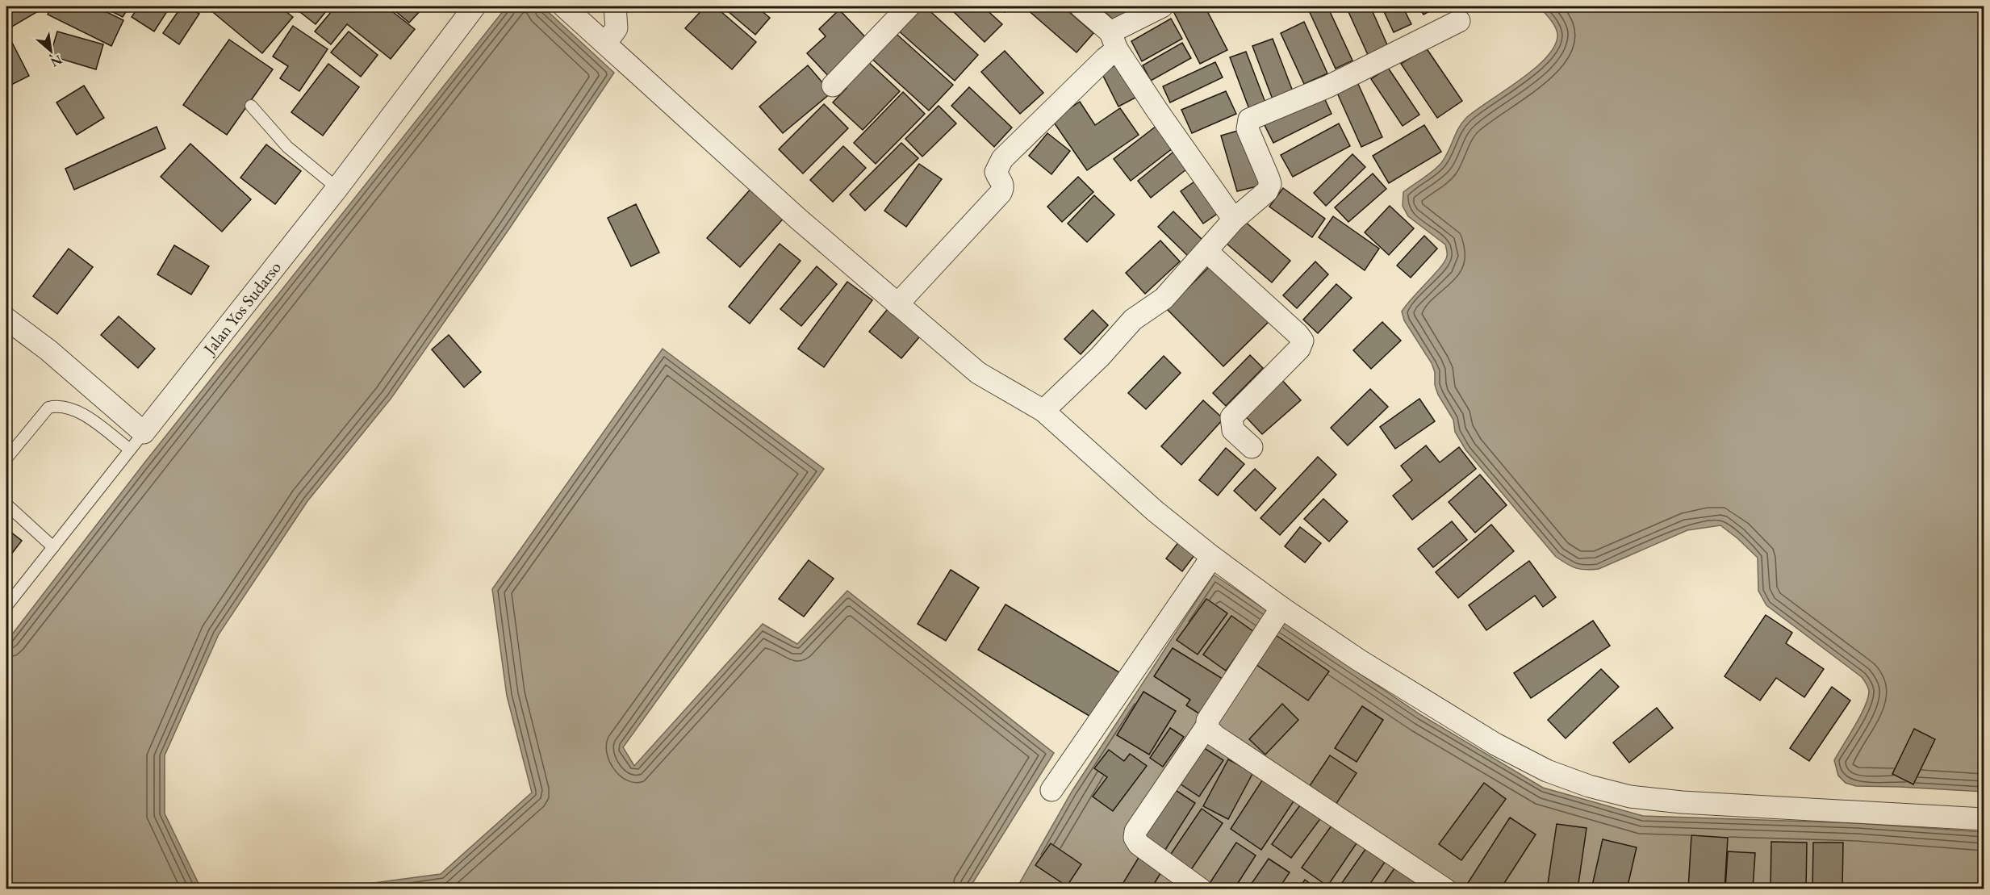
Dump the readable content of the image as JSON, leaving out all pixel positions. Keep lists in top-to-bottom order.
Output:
{
  "streets": {
    "street": ["Jalan Yos Sudarso"]
  },
  "north": "bottom right"
}
